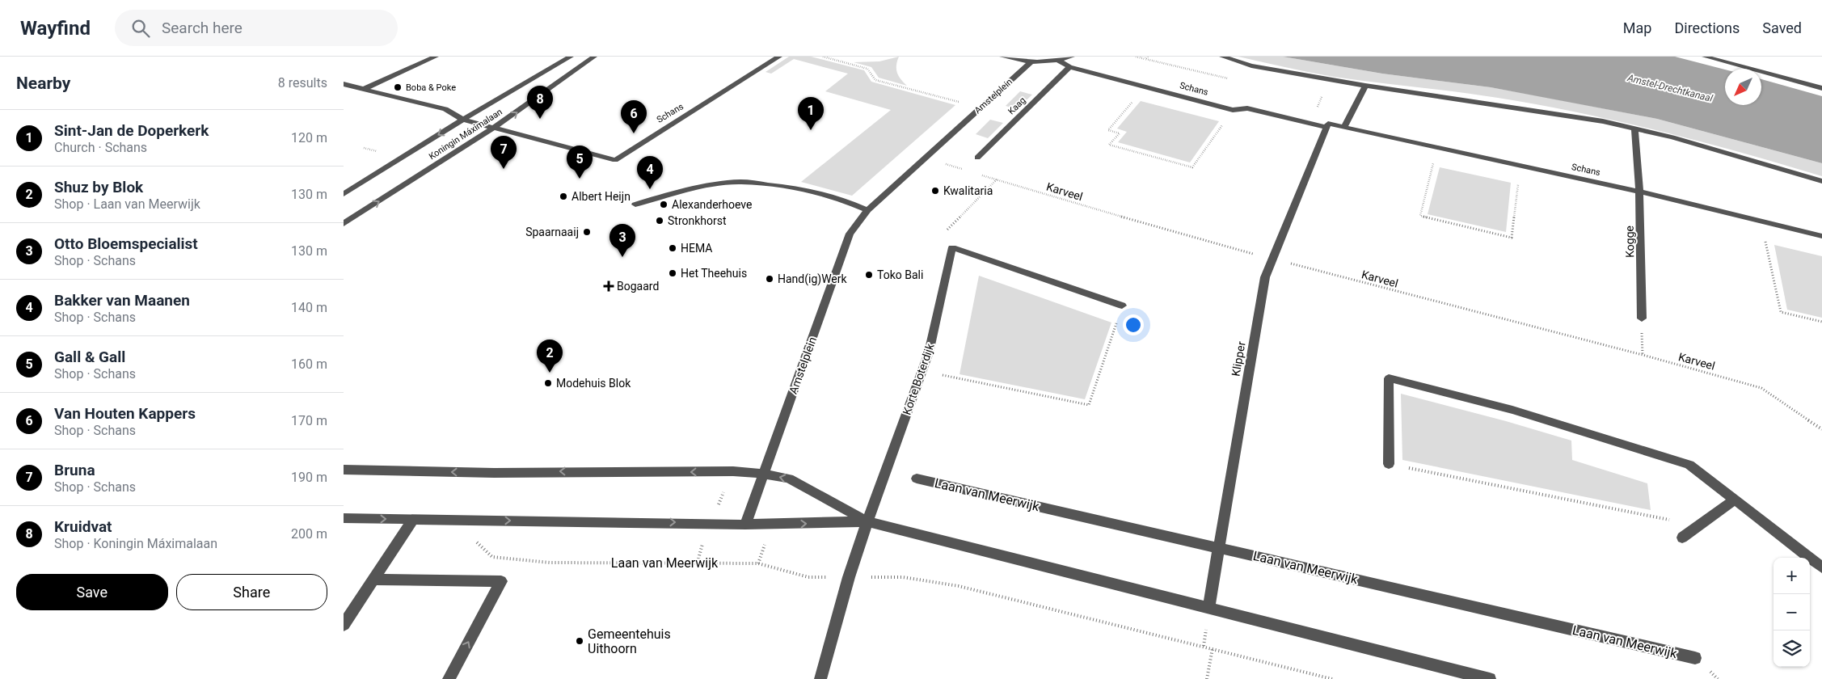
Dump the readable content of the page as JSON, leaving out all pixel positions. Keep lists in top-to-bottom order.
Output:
{
  "streets": {
    "street": [
      "Schans",
      "Amstelplein",
      "Kaag",
      "Koningin Máximalaan",
      "Kogge",
      "Klipper",
      "Korte Boterdijk",
      "Laan van Meerwijk"
    ],
    "path": ["Karveel"]
  },
  "crossings": [
    ["Schans", "Kaag"],
    ["Schans", "Koningin Máximalaan"],
    ["Schans", "Kogge"],
    ["Schans", "Klipper"],
    ["Karveel", "Klipper"],
    ["Klipper", "Laan van Meerwijk"],
    ["Korte Boterdijk", "Laan van Meerwijk"]
  ],
  "water": ["Amstel-Drechtkanaal"],
  "places": {
    "other": [
      "Boba & Poke",
      "Kwalitaria",
      "Albert Heijn",
      "Alexanderhoeve",
      "Stronkhorst",
      "Spaarnaaij",
      "HEMA",
      "Het Theehuis",
      "Toko Bali",
      "Hand(ig)Werk",
      "Modehuis Blok",
      "Gemeentehuis Uithoorn"
    ],
    "health": ["Bogaard"]
  },
  "north": "bottom left",
  "page": {
    "header": "Wayfind",
    "search": "Search here",
    "nav": ["Map", "Directions", "Saved"],
    "heading": ["Nearby", "8 results"],
    "pins": [
      "8",
      "1",
      "6",
      "7",
      "5",
      "4",
      "3",
      "2"
    ],
    "list": [
      {
        "mark": "1",
        "name": "Sint-Jan de Doperkerk",
        "note": "Church · Schans",
        "value": "120 m"
      },
      {
        "mark": "2",
        "name": "Shuz by Blok",
        "note": "Shop · Laan van Meerwijk",
        "value": "130 m"
      },
      {
        "mark": "3",
        "name": "Otto Bloemspecialist",
        "note": "Shop · Schans",
        "value": "130 m"
      },
      {
        "mark": "4",
        "name": "Bakker van Maanen",
        "note": "Shop · Schans",
        "value": "140 m"
      },
      {
        "mark": "5",
        "name": "Gall & Gall",
        "note": "Shop · Schans",
        "value": "160 m"
      },
      {
        "mark": "6",
        "name": "Van Houten Kappers",
        "note": "Shop · Schans",
        "value": "170 m"
      },
      {
        "mark": "7",
        "name": "Bruna",
        "note": "Shop · Schans",
        "value": "190 m"
      },
      {
        "mark": "8",
        "name": "Kruidvat",
        "note": "Shop · Koningin Máximalaan",
        "value": "200 m"
      }
    ],
    "map_buttons": ["+", "−"],
    "buttons": ["Save", "Share"]
  }
}
